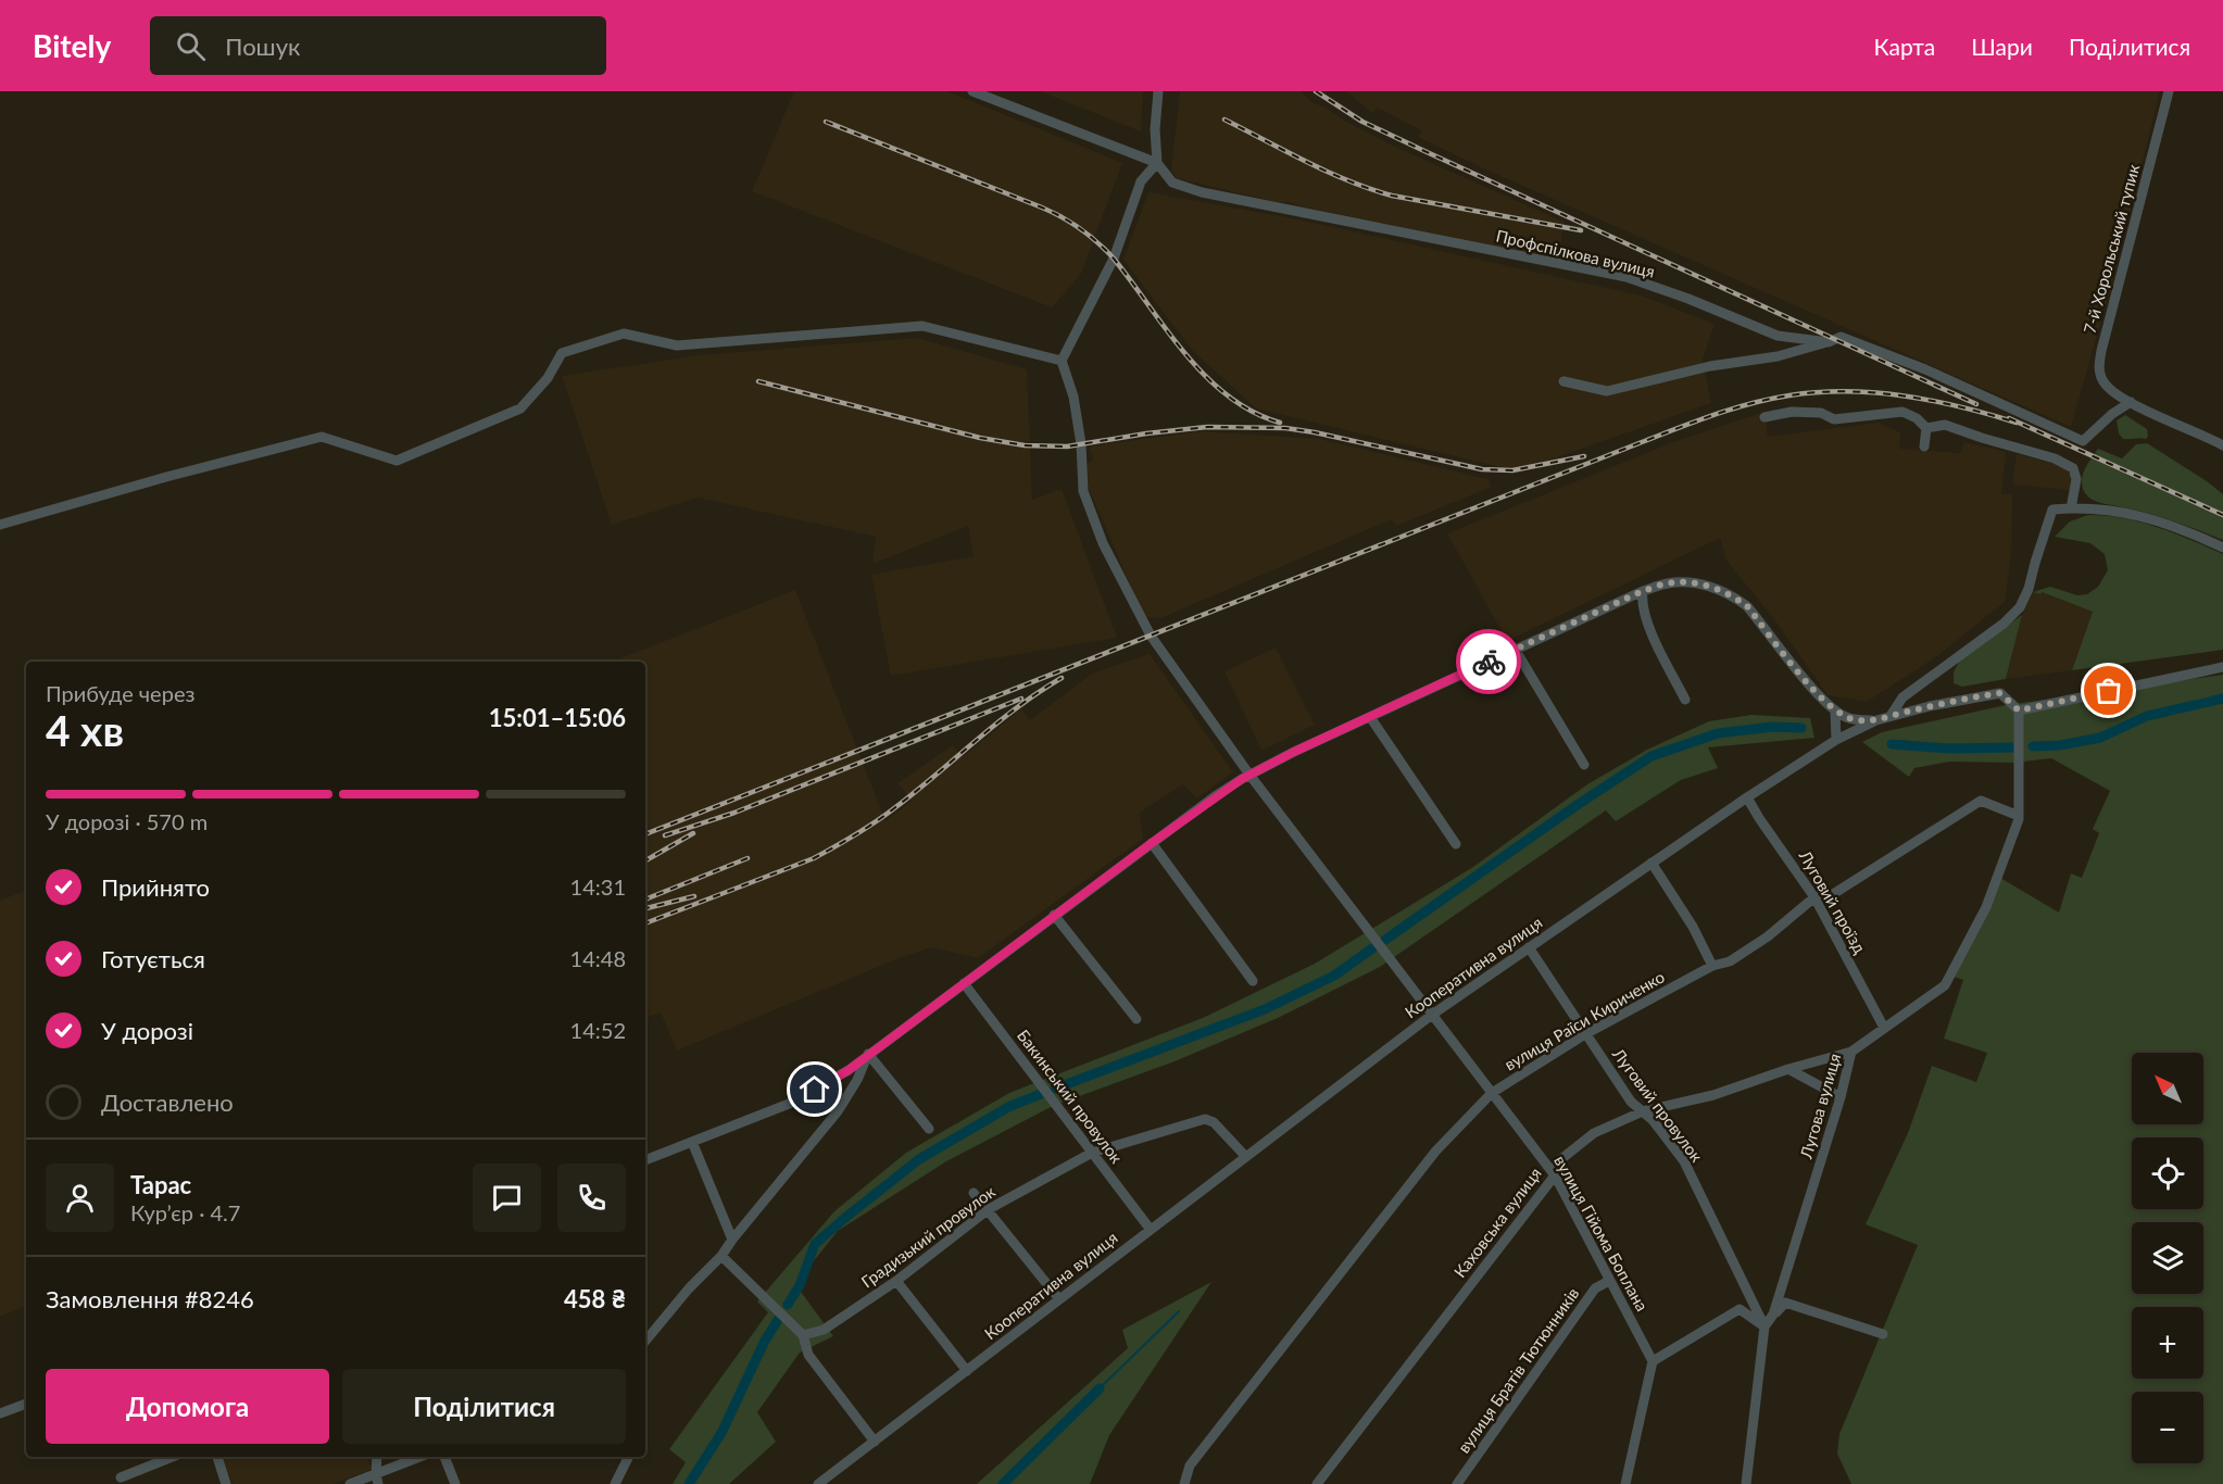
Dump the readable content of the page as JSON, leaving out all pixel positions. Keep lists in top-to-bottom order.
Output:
{
  "streets": {
    "street": [
      "7-й Хорольський тупик",
      "Профспілкова вулиця",
      "Луговий проїзд",
      "Кооперативна вулиця",
      "вулиця Раїси Кириченко",
      "Бакинський провулок",
      "Луговий провулок",
      "Лугова вулиця",
      "Каховська вулиця",
      "вулиця Гійома Боплана",
      "Градизький провулок",
      "вулиця Братів Тютюнників"
    ]
  },
  "crossings": [
    ["7-й Хорольський тупик", "Профспілкова вулиця"],
    ["Луговий проїзд", "Кооперативна вулиця"],
    ["Луговий проїзд", "вулиця Раїси Кириченко"],
    ["Луговий проїзд", "Лугова вулиця"],
    ["Кооперативна вулиця", "Бакинський провулок"],
    ["Кооперативна вулиця", "Луговий провулок"],
    ["Кооперативна вулиця", "Лугова вулиця"],
    ["Кооперативна вулиця", "вулиця Гійома Боплана"],
    ["Кооперативна вулиця", "Градизький провулок"],
    ["вулиця Раїси Кириченко", "Луговий провулок"],
    ["вулиця Раїси Кириченко", "Лугова вулиця"],
    ["вулиця Раїси Кириченко", "вулиця Гійома Боплана"],
    ["Бакинський провулок", "Градизький провулок"],
    ["Луговий провулок", "Лугова вулиця"],
    ["Луговий провулок", "Каховська вулиця"],
    ["Лугова вулиця", "Каховська вулиця"],
    ["Каховська вулиця", "вулиця Гійома Боплана"],
    ["вулиця Гійома Боплана", "вулиця Братів Тютюнників"]
  ],
  "north": "top left",
  "page": {
    "header": "Bitely",
    "search": "Пошук",
    "nav": ["Карта", "Шари", "Поділитися"],
    "heading": ["4 хв", "Прибуде через", "15:01–15:06"],
    "panel": [
      "Тарас",
      "Кур’єр · 4.7",
      "Замовлення #8246",
      "458 ₴"
    ],
    "bar": "У дорозі · 570 m",
    "list": [
      ["Прийнято", "14:31"],
      ["Готується", "14:48"],
      ["У дорозі", "14:52"],
      "Доставлено"
    ],
    "map_buttons": ["+", "−"],
    "buttons": ["Допомога", "Поділитися"]
  }
}
